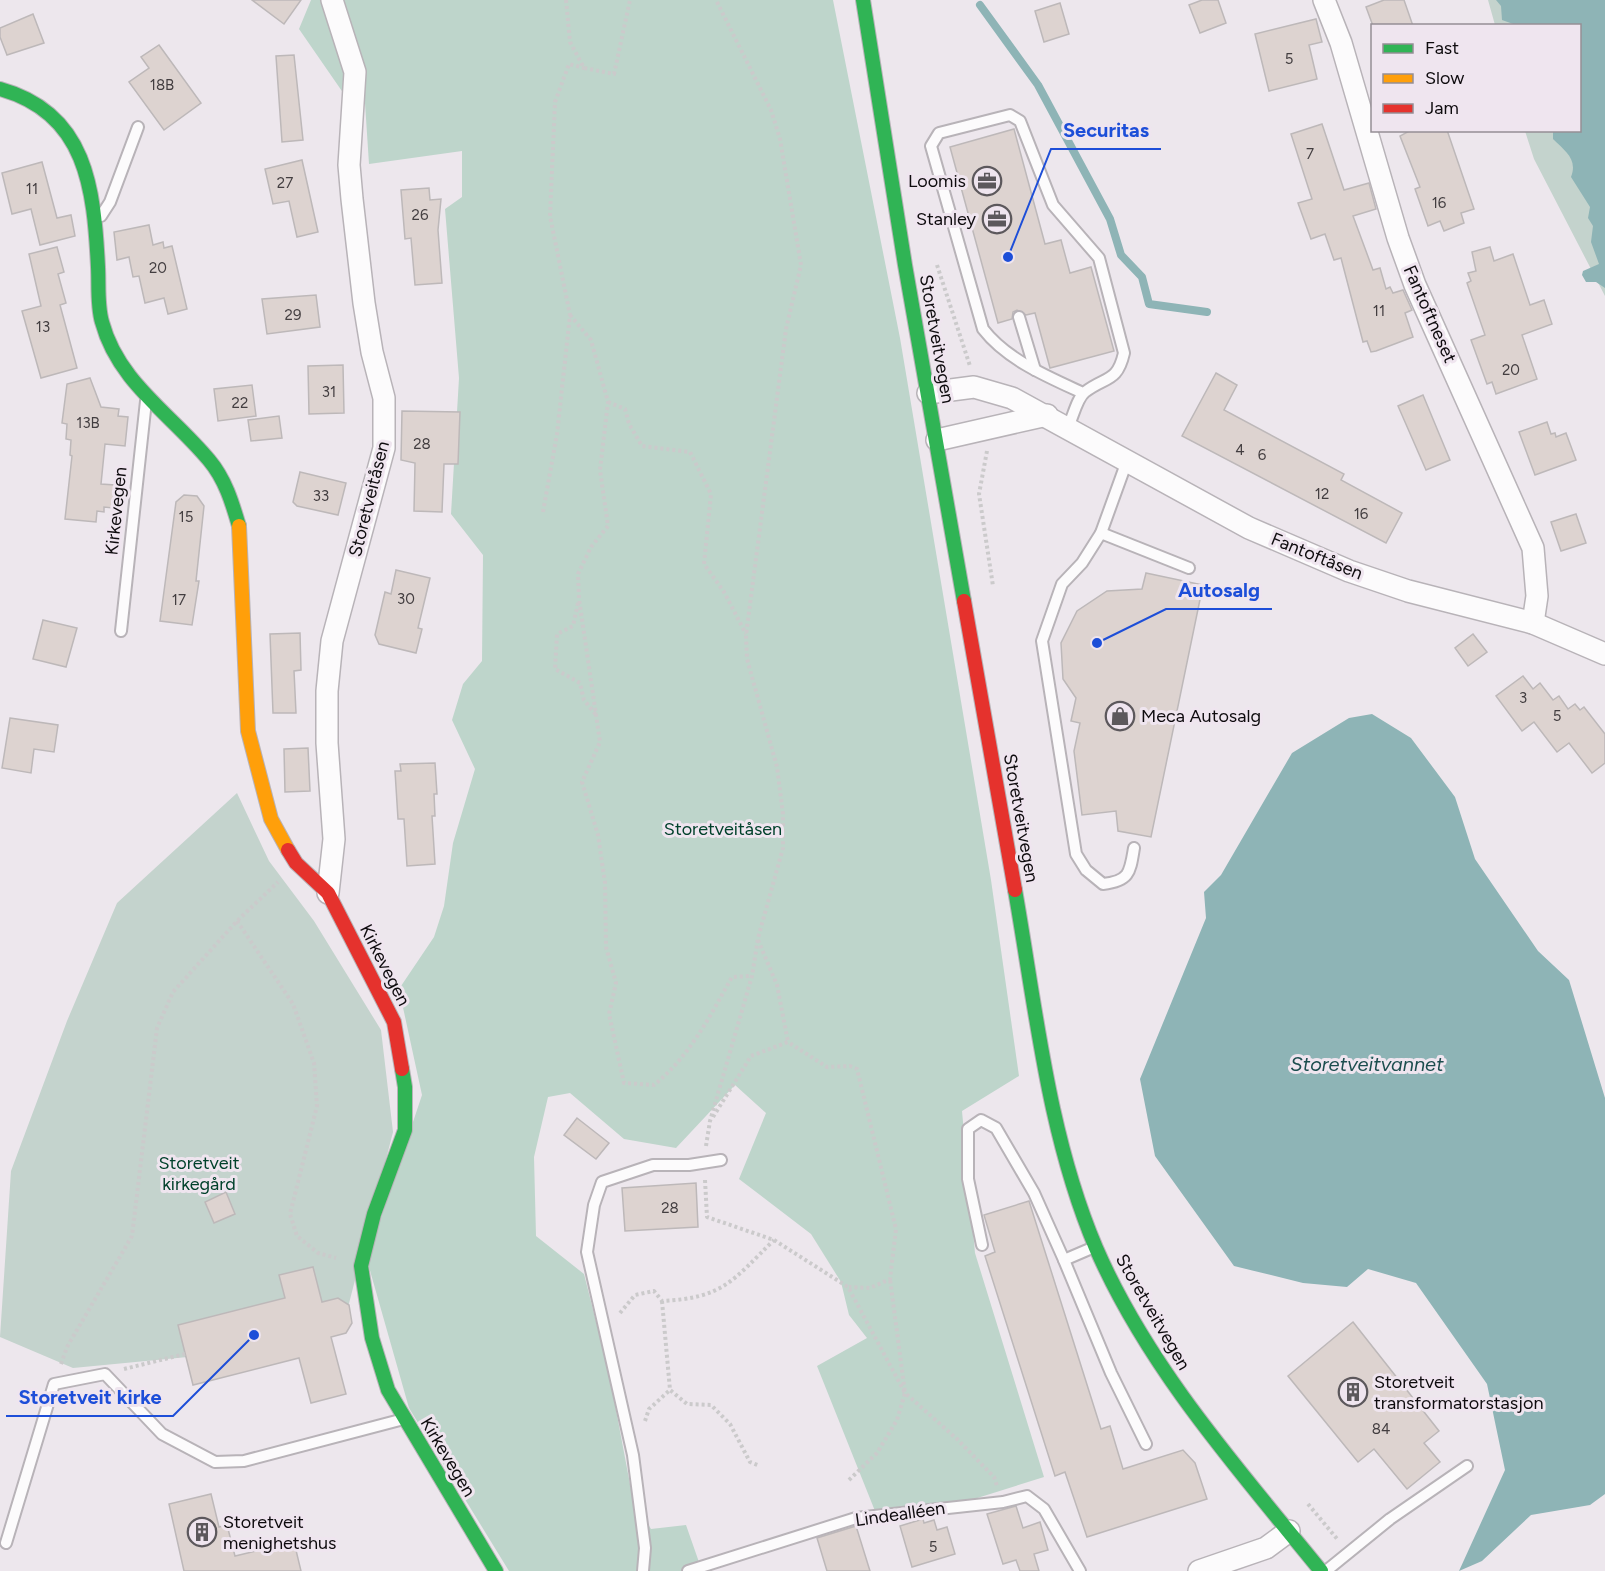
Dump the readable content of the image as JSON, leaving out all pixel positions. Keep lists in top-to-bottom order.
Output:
{
  "streets": {
    "main road": ["Storetveitvegen", "Kirkevegen"],
    "street": ["Fantoftneset", "Storetveitåsen", "Fantoftåsen"],
    "lane": ["Lindealléen"]
  },
  "crossings": [
    ["Fantoftneset", "Fantoftåsen"],
    ["Storetveitvegen", "Fantoftåsen"],
    ["Storetveitåsen", "Kirkevegen"]
  ],
  "water": ["Storetveitvannet"],
  "parks": ["Storetveitåsen", "Storetveit kirkegård"],
  "places": {
    "office": ["Loomis", "Stanley"],
    "other": ["Securitas", "Autosalg", "Storetveit kirke"],
    "shop": ["Meca Autosalg"],
    "building": ["Storetveit transformatorstasjon", "Storetveit menighetshus"]
  },
  "house_numbers": [
    "5",
    "18B",
    "7",
    "27",
    "11",
    "16",
    "26",
    "20",
    "11",
    "29",
    "13",
    "20",
    "31",
    "22",
    "13B",
    "28",
    "4",
    "6",
    "12",
    "33",
    "16",
    "15",
    "30",
    "17",
    "3",
    "5",
    "28",
    "84",
    "5"
  ],
  "legend": ["Fast", "Slow", "Jam"]
}
